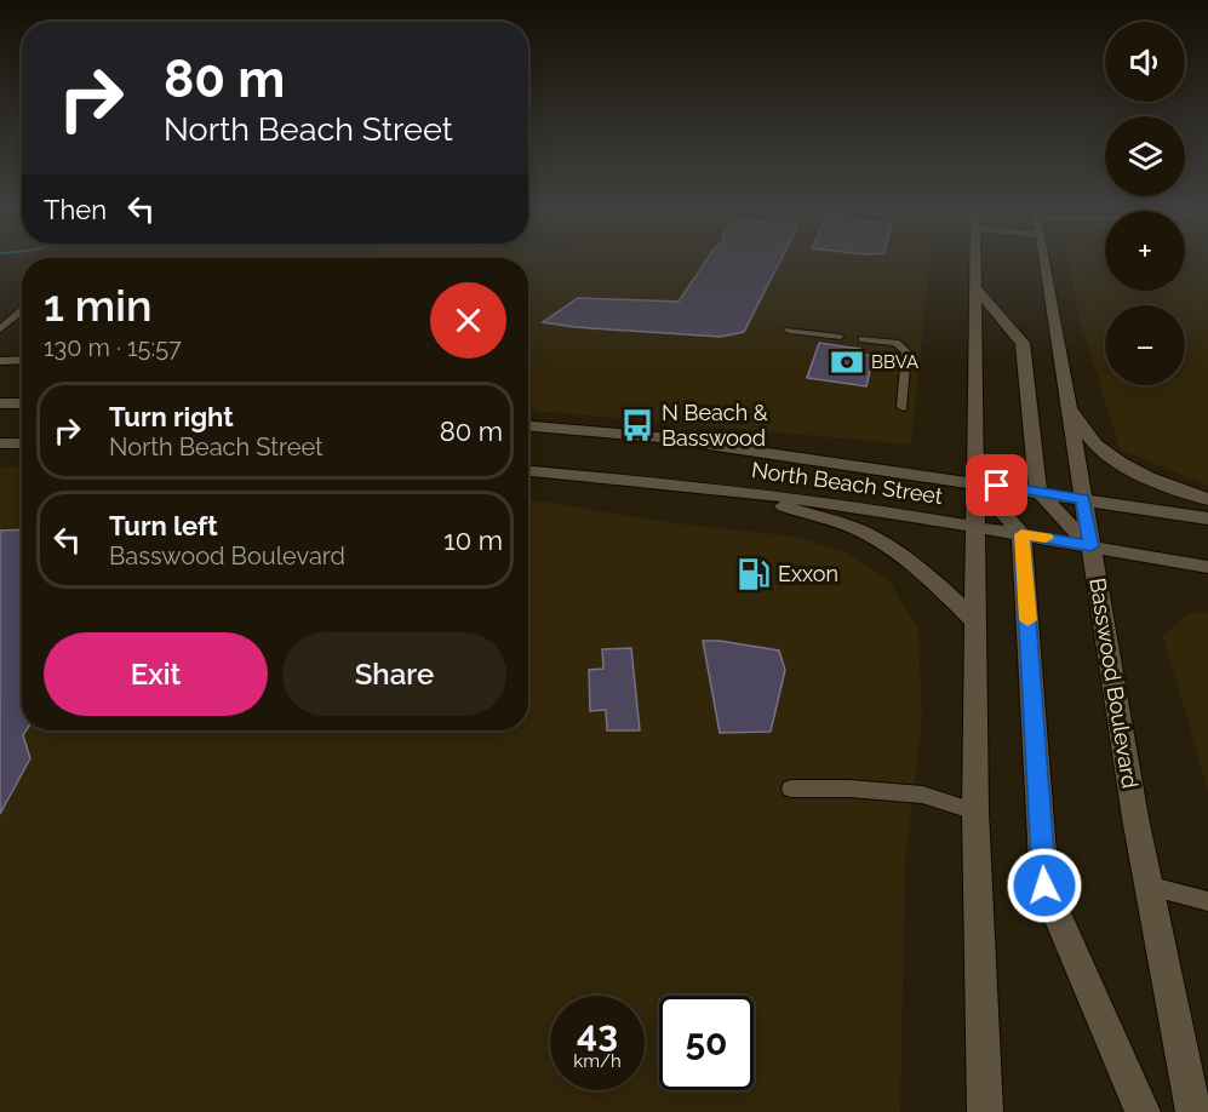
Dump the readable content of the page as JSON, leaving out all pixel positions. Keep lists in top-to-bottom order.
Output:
{
  "streets": {
    "main road": ["North Beach Street", "Basswood Boulevard"]
  },
  "crossings": [
    ["North Beach Street", "Basswood Boulevard"]
  ],
  "places": {
    "bank": ["BBVA"],
    "bus stop": ["N Beach & Basswood"],
    "fuel station": ["Exxon"]
  },
  "page": {
    "map_buttons": ["+", "−"],
    "turn": ["80 m", "North Beach Street"],
    "then": "Then",
    "heading": ["1 min", "130 m · 15:57"],
    "list": [
      {
        "name": "Turn right",
        "note": "North Beach Street",
        "value": "80 m"
      },
      {
        "name": "Turn left",
        "note": "Basswood Boulevard",
        "value": "10 m"
      }
    ],
    "buttons": ["Exit", "Share"],
    "speed": "43 km/h",
    "limit": "50"
  }
}
